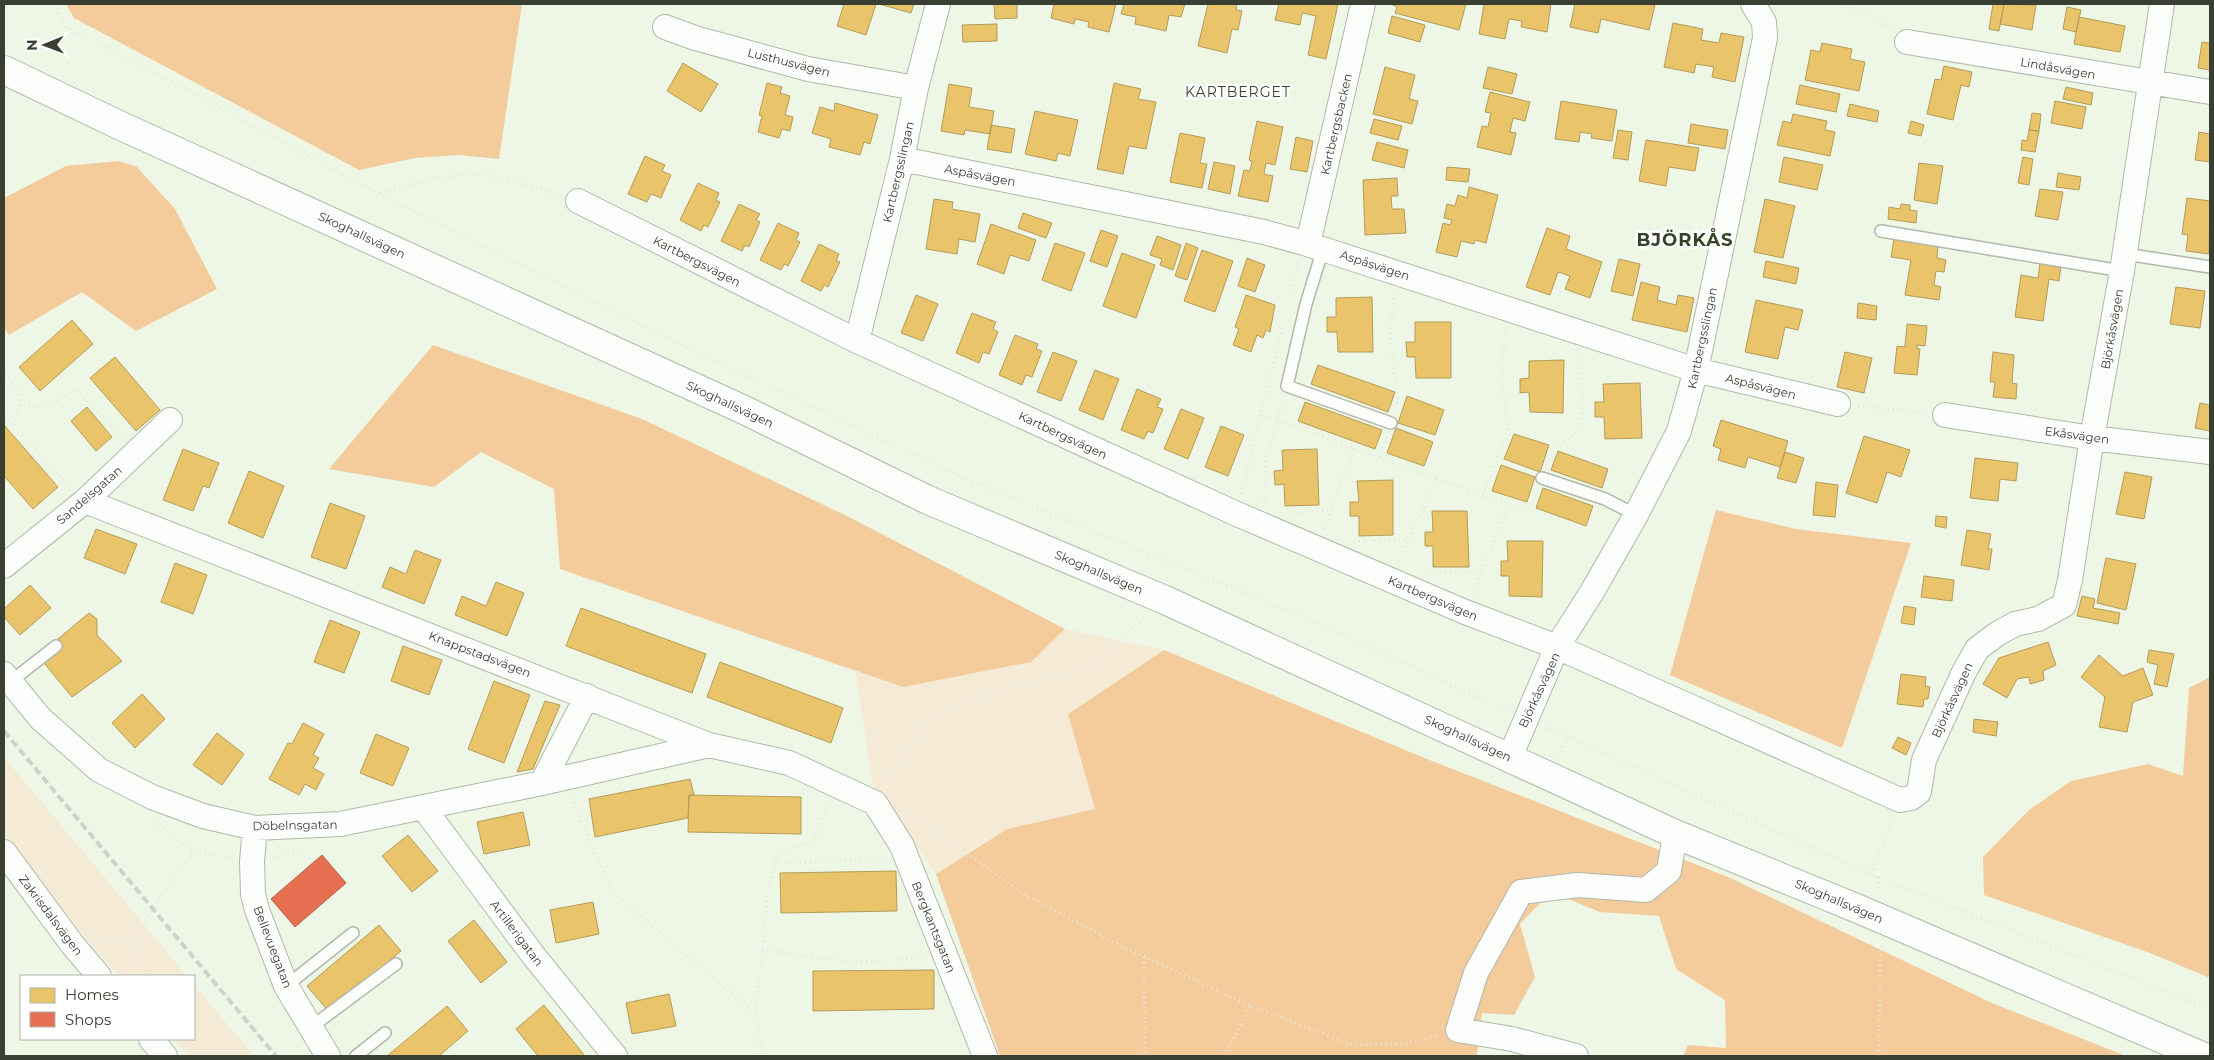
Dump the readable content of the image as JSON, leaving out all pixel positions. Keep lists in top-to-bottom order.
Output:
{
  "streets": {
    "main road": ["Skoghallsvägen"],
    "street": [
      "Lusthusvägen",
      "Lindåsvägen",
      "Kartbergsbacken",
      "Kartbergsslingan",
      "Aspåsvägen",
      "Kartbergsvägen",
      "Björkåsvägen",
      "Ekåsvägen",
      "Sandelsgatan",
      "Knappstadsvägen",
      "Döbelnsgatan",
      "Zakrisdalsvägen",
      "Bergkantsgatan",
      "Artillerigatan",
      "Bellevuegatan"
    ]
  },
  "crossings": [
    ["Lusthusvägen", "Kartbergsslingan"],
    ["Lindåsvägen", "Björkåsvägen"],
    ["Kartbergsbacken", "Aspåsvägen"],
    ["Kartbergsslingan", "Aspåsvägen"],
    ["Kartbergsslingan", "Kartbergsvägen"],
    ["Kartbergsslingan", "Björkåsvägen"],
    ["Skoghallsvägen", "Björkåsvägen"],
    ["Kartbergsvägen", "Björkåsvägen"],
    ["Björkåsvägen", "Ekåsvägen"],
    ["Sandelsgatan", "Knappstadsvägen"],
    ["Knappstadsvägen", "Döbelnsgatan"],
    ["Knappstadsvägen", "Bergkantsgatan"],
    ["Döbelnsgatan", "Artillerigatan"],
    ["Döbelnsgatan", "Bellevuegatan"]
  ],
  "districts": ["KARTBERGET", "BJÖRKÅS"],
  "legend": ["Homes", "Shops"],
  "north": "left"
}
